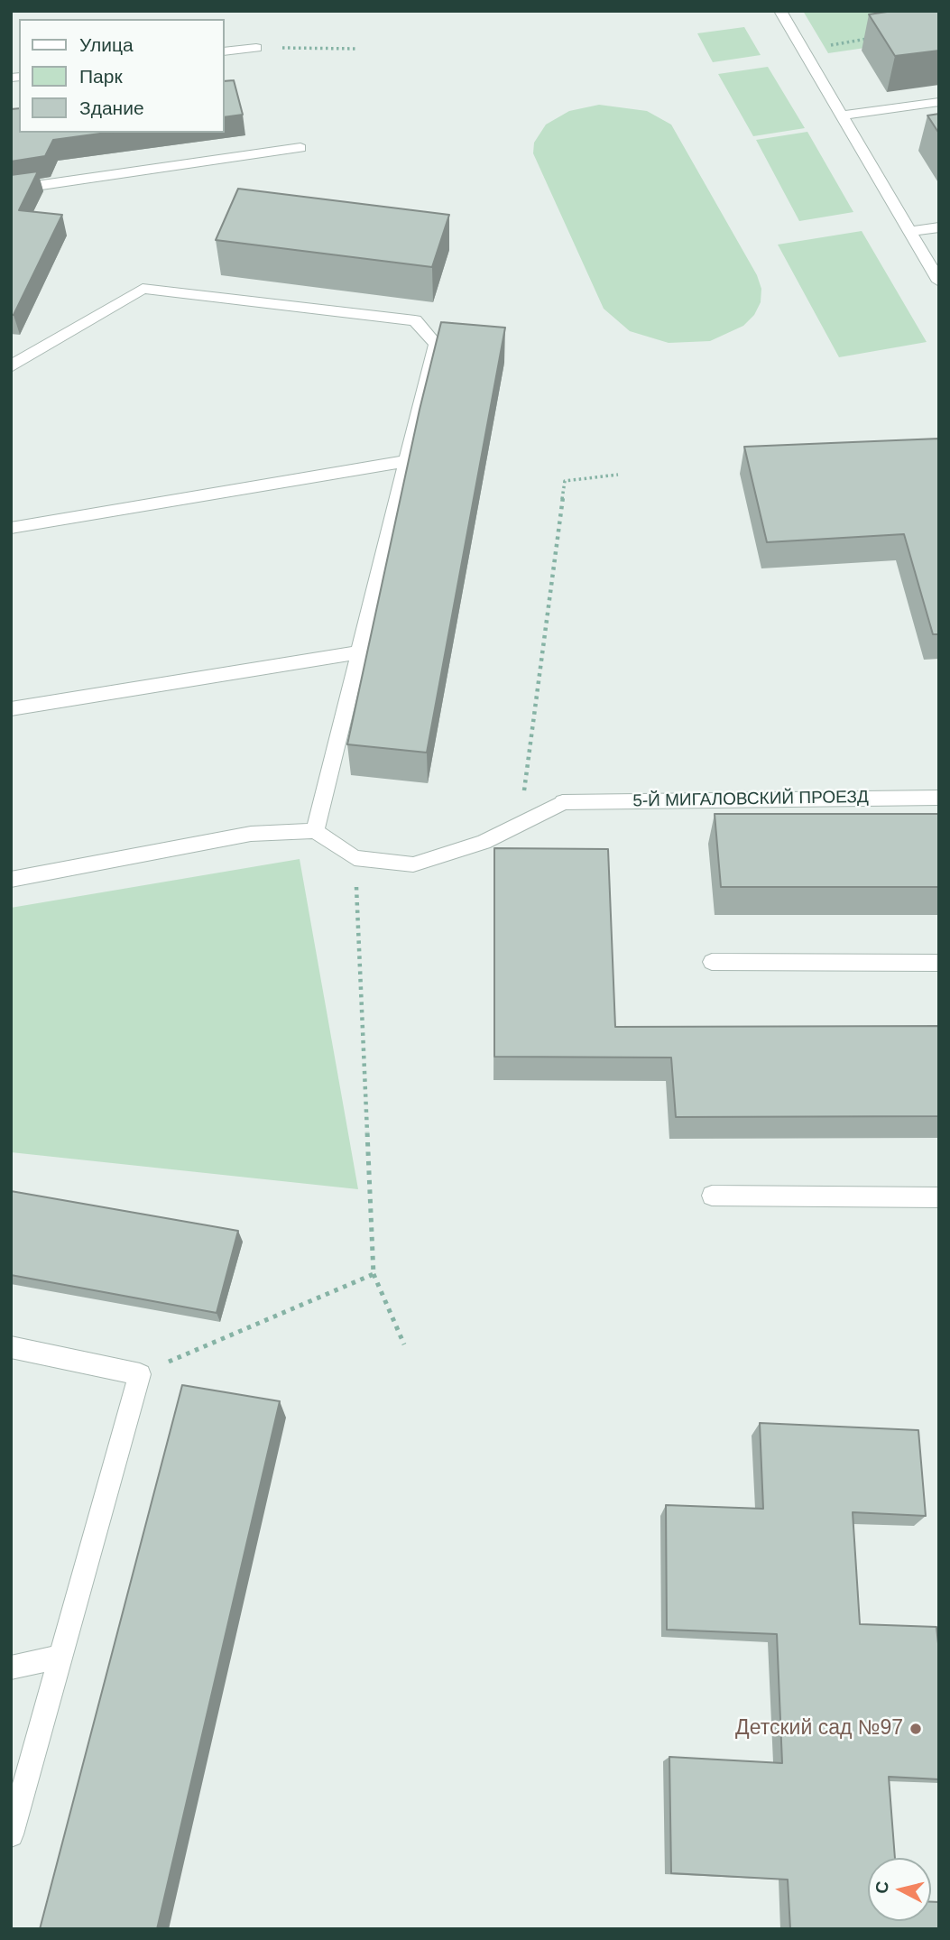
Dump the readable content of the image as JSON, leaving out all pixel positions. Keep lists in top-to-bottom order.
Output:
{
  "streets": {
    "street": ["5-Й МИГАЛОВСКИЙ ПРОЕЗД"]
  },
  "places": ["Детский сад №97"],
  "legend": ["Улица", "Парк", "Здание"],
  "north": "left"
}
